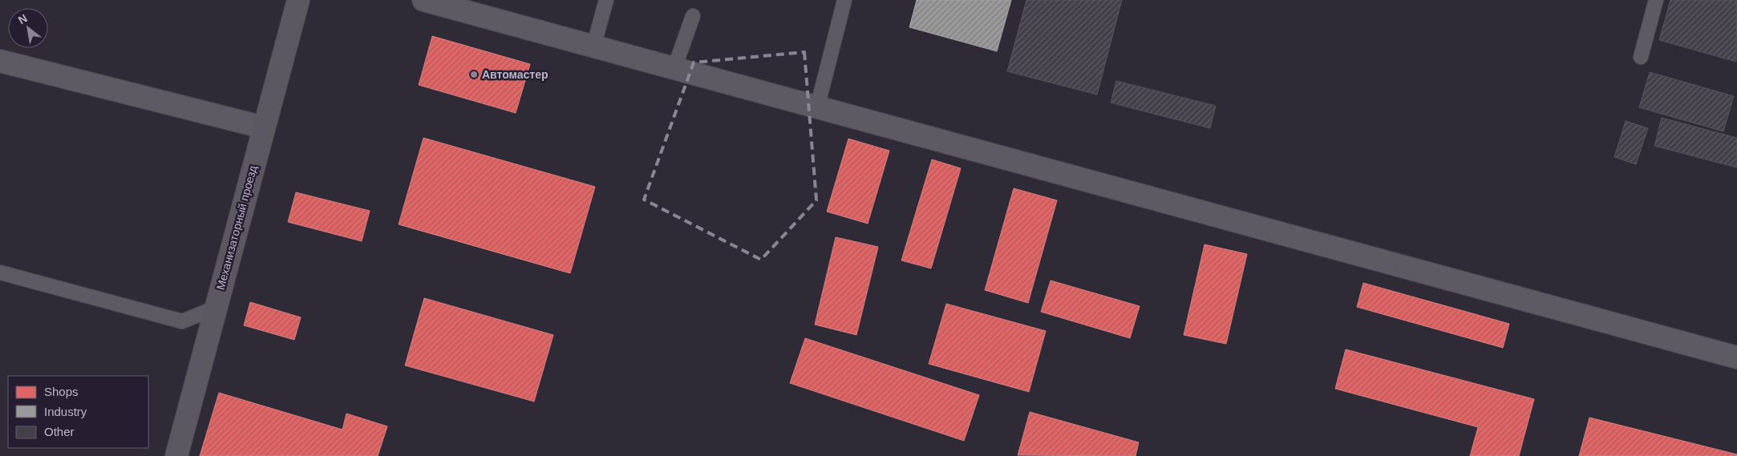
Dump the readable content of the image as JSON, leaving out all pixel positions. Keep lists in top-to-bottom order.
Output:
{
  "streets": {
    "street": ["Механизаторный проезд"]
  },
  "places": ["Автомастер"],
  "legend": ["Shops", "Industry", "Other"],
  "north": "top left"
}
